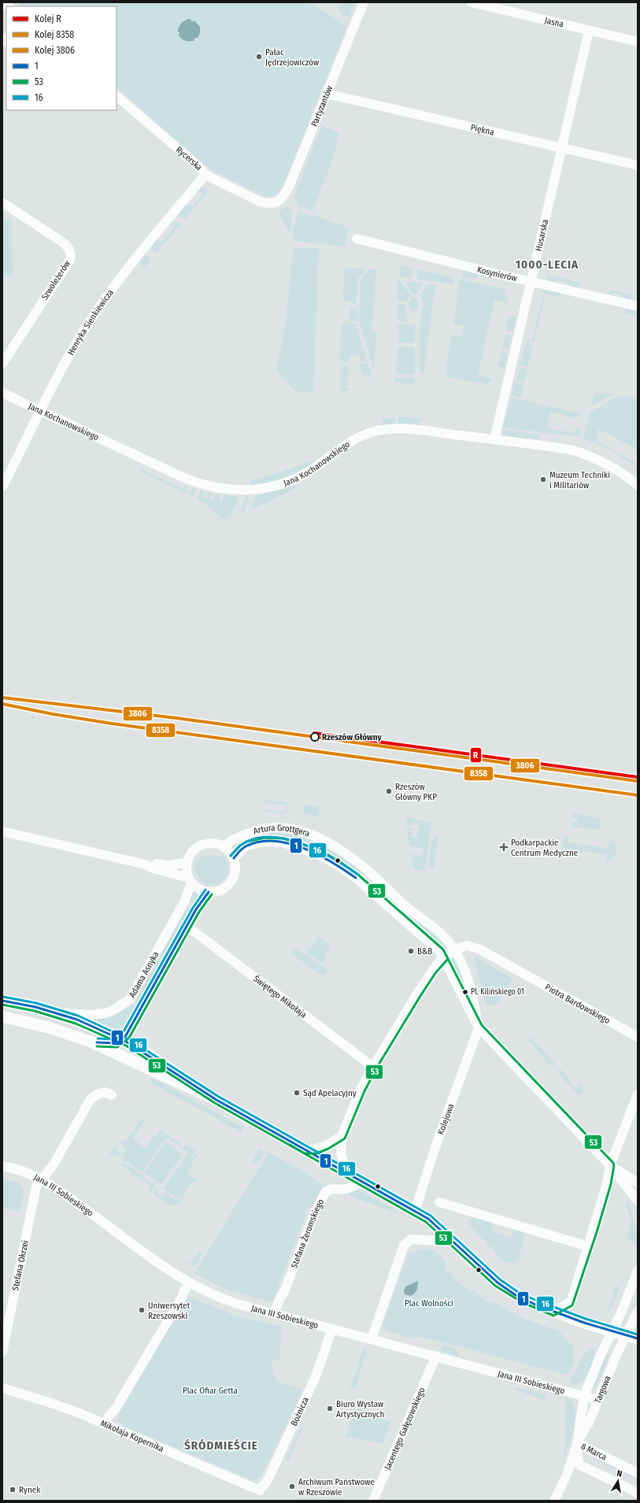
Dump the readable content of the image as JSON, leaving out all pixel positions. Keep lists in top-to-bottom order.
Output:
{
  "streets": {
    "street": [
      "Jasna",
      "Partyzantów",
      "Piękna",
      "Rycerska",
      "Husarska",
      "Kosynierów",
      "Szwoleżerów",
      "Henryka Sienkiewicza",
      "Jana Kochanowskiego",
      "Artura Grottgera",
      "Adama Asnyka",
      "Świętego Mikołaja",
      "Piotra Bardowskiego",
      "Kolejowa",
      "Jana III Sobieskiego",
      "Stefana Żeromskiego",
      "Stefana Okrzei",
      "Targowa",
      "Bożnicza",
      "Jacentego Gałęzowskiego",
      "Mikołaja Kopernika",
      "8 Marca"
    ]
  },
  "crossings": [
    ["Jasna", "Husarska"],
    ["Partyzantów", "Piękna"],
    ["Partyzantów", "Rycerska"],
    ["Piękna", "Husarska"],
    ["Rycerska", "Henryka Sienkiewicza"],
    ["Husarska", "Kosynierów"],
    ["Husarska", "Jana Kochanowskiego"],
    ["Henryka Sienkiewicza", "Jana Kochanowskiego"],
    ["Artura Grottgera", "Adama Asnyka"],
    ["Artura Grottgera", "Piotra Bardowskiego"],
    ["Artura Grottgera", "Kolejowa"],
    ["Adama Asnyka", "Świętego Mikołaja"],
    ["Jana III Sobieskiego", "Stefana Żeromskiego"],
    ["Jana III Sobieskiego", "Stefana Okrzei"],
    ["Jana III Sobieskiego", "Targowa"],
    ["Jana III Sobieskiego", "Bożnicza"],
    ["Jana III Sobieskiego", "Jacentego Gałęzowskiego"],
    ["Targowa", "8 Marca"],
    ["Bożnicza", "Mikołaja Kopernika"]
  ],
  "districts": ["1000-LECIA", "ŚRÓDMIEŚCIE"],
  "parks": ["Plac Wolności", "Plac Ofiar Getta"],
  "places": {
    "other": [
      "Pałac Jędrzejowiczów",
      "Muzeum Techniki i Militariów",
      "Rzeszów Główny",
      "Rzeszów Główny PKP",
      "B&B",
      "Pl. Kilińskiego 01",
      "Sąd Apelacyjny",
      "Uniwersytet Rzeszowski",
      "Biuro Wystaw Artystycznych",
      "Archiwum Państwowe w Rzeszowie",
      "Rynek"
    ],
    "health": ["Podkarpackie Centrum Medyczne"]
  },
  "lines": [
    "rail line 3806",
    "rail line 8358",
    "rail line R",
    "transit line 16",
    "transit line 53",
    "transit line 1"
  ],
  "legend": [
    "Kolej R",
    "Kolej 8358",
    "Kolej 3806",
    "1",
    "53",
    "16"
  ],
  "north": "top"
}
